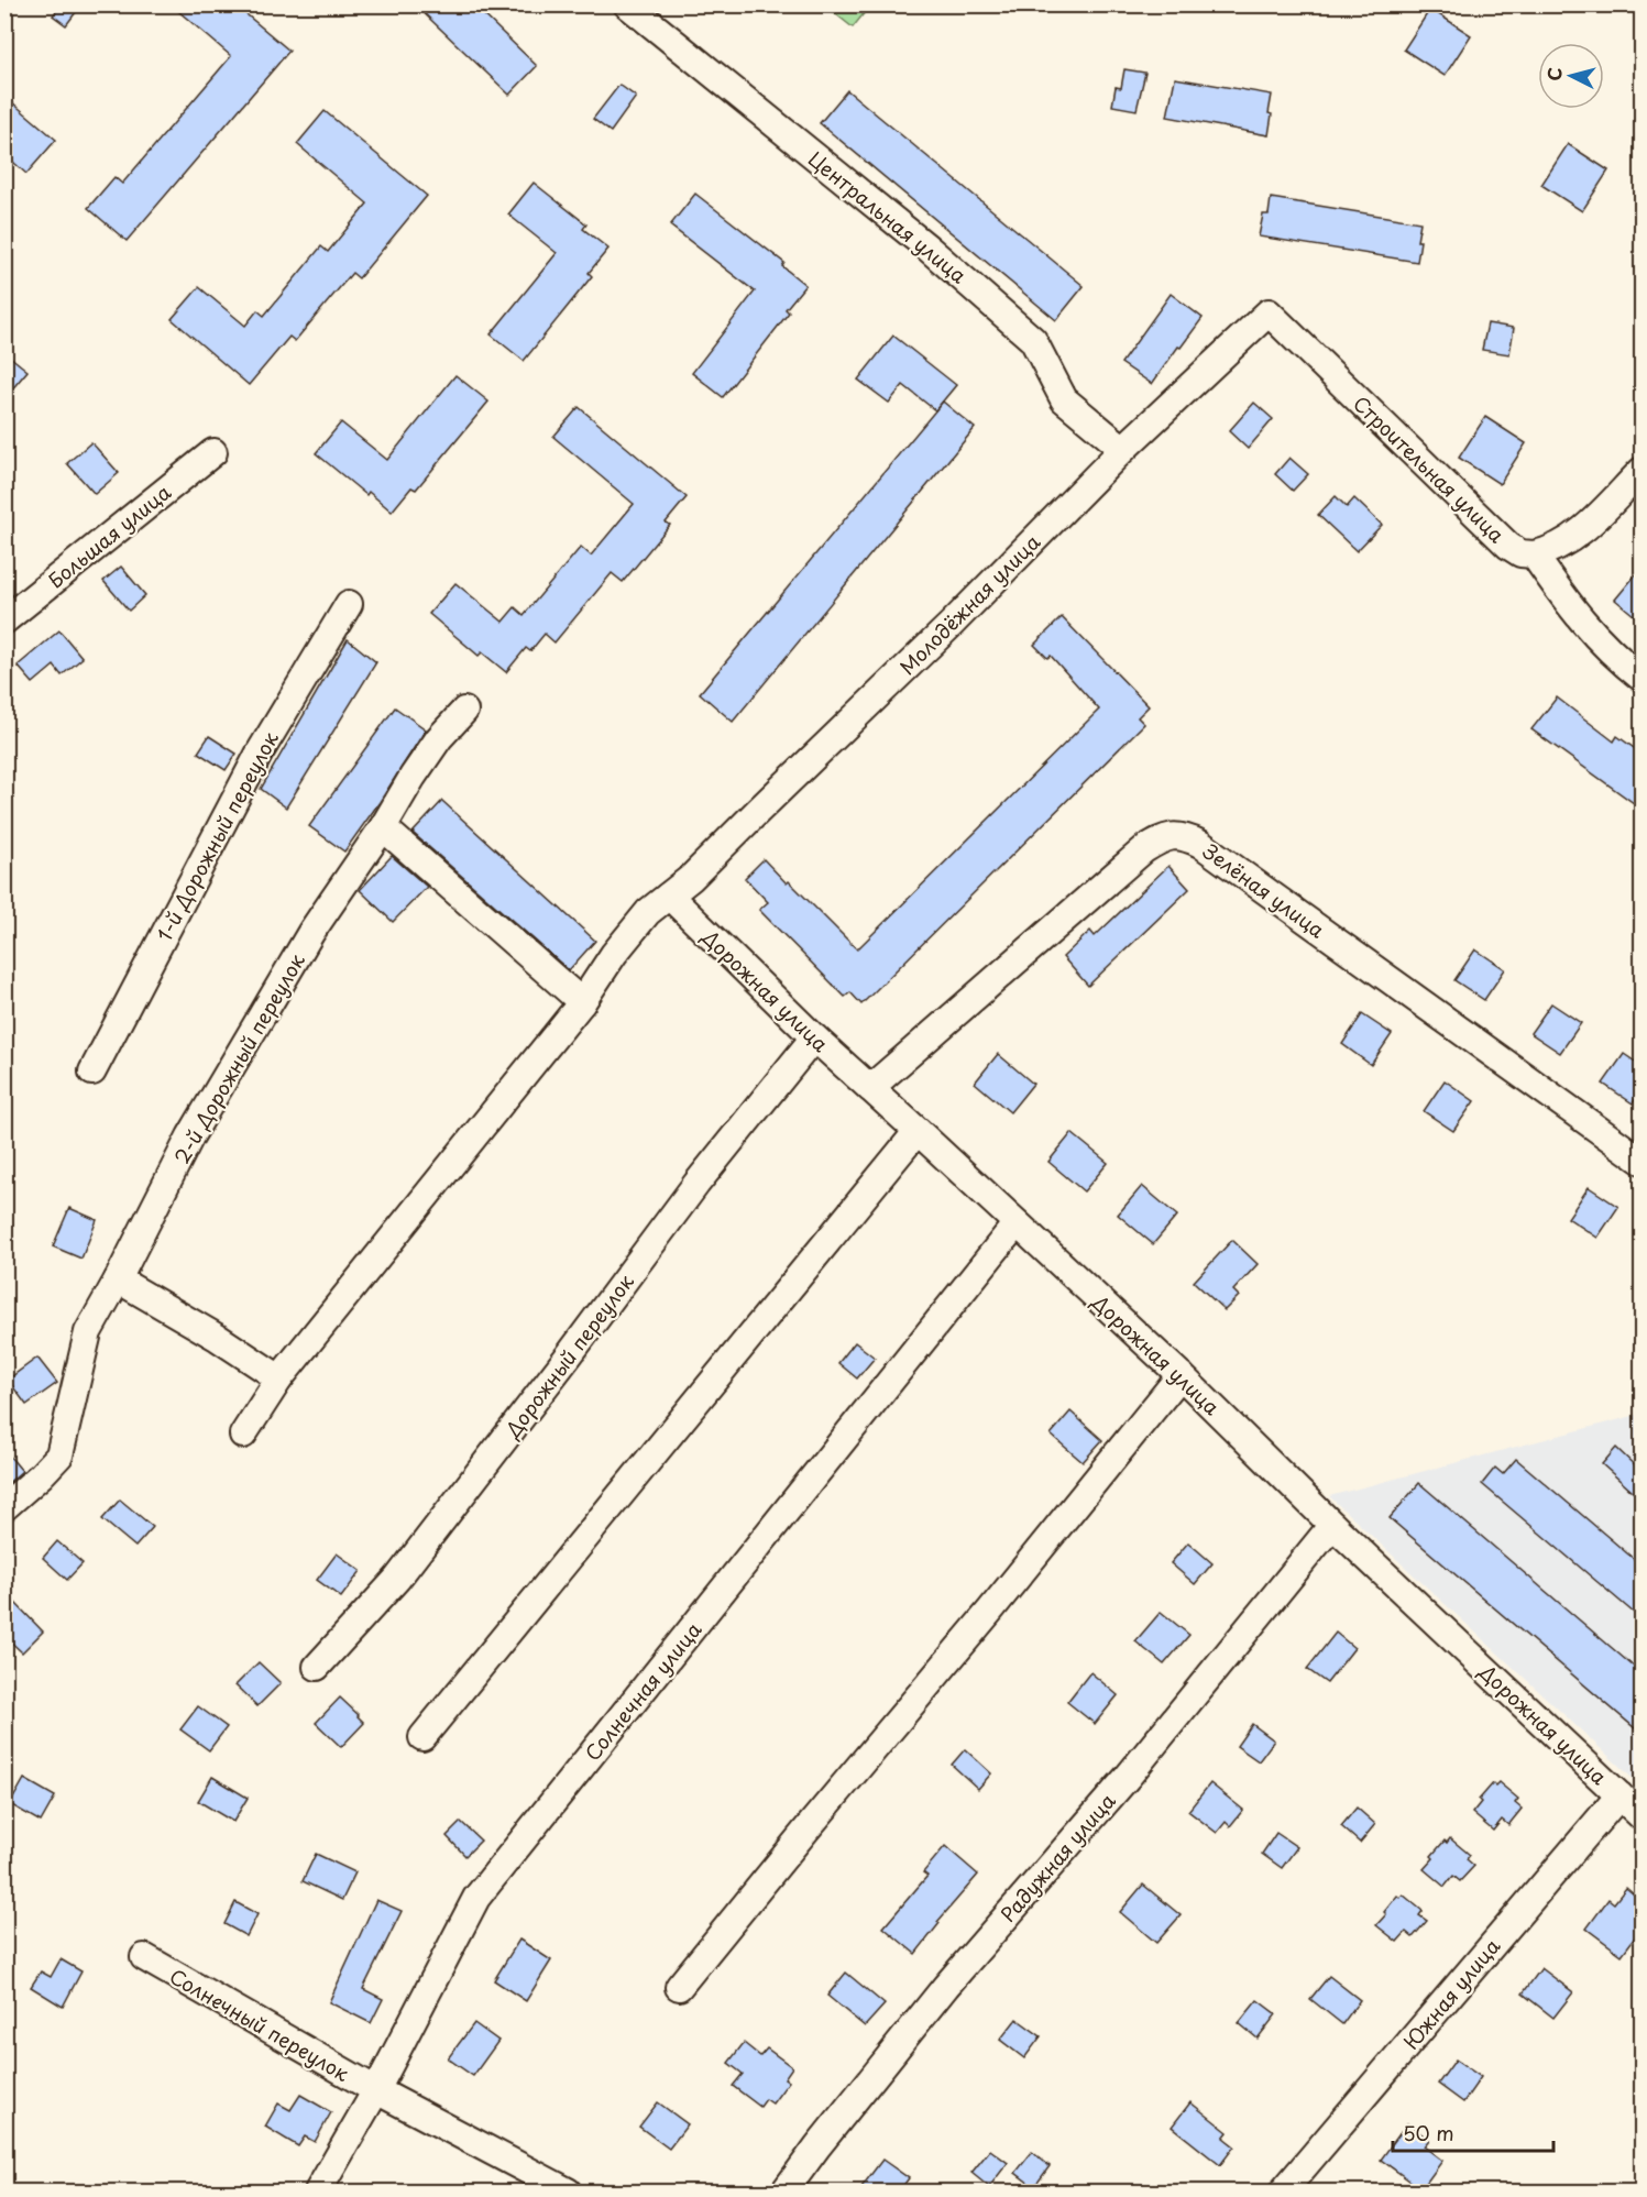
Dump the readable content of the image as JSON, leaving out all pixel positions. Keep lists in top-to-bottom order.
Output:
{
  "streets": {
    "street": [
      "Центральная улица",
      "Строительная улица",
      "Большая улица",
      "Молодёжная улица",
      "1-й Дорожный переулок",
      "Зелёная улица",
      "Дорожная улица",
      "2-й Дорожный переулок",
      "Дорожный переулок",
      "Солнечная улица",
      "Радужная улица",
      "Южная улица",
      "Солнечный переулок"
    ]
  },
  "crossings": [
    ["Центральная улица", "Молодёжная улица"],
    ["Строительная улица", "Молодёжная улица"],
    ["Молодёжная улица", "Дорожная улица"],
    ["Зелёная улица", "Дорожная улица"],
    ["Дорожная улица", "Дорожный переулок"],
    ["Дорожная улица", "Солнечная улица"],
    ["Дорожная улица", "Радужная улица"],
    ["Дорожная улица", "Южная улица"],
    ["Солнечная улица", "Солнечный переулок"]
  ],
  "scale_bar": "50 m",
  "north": "left"
}
